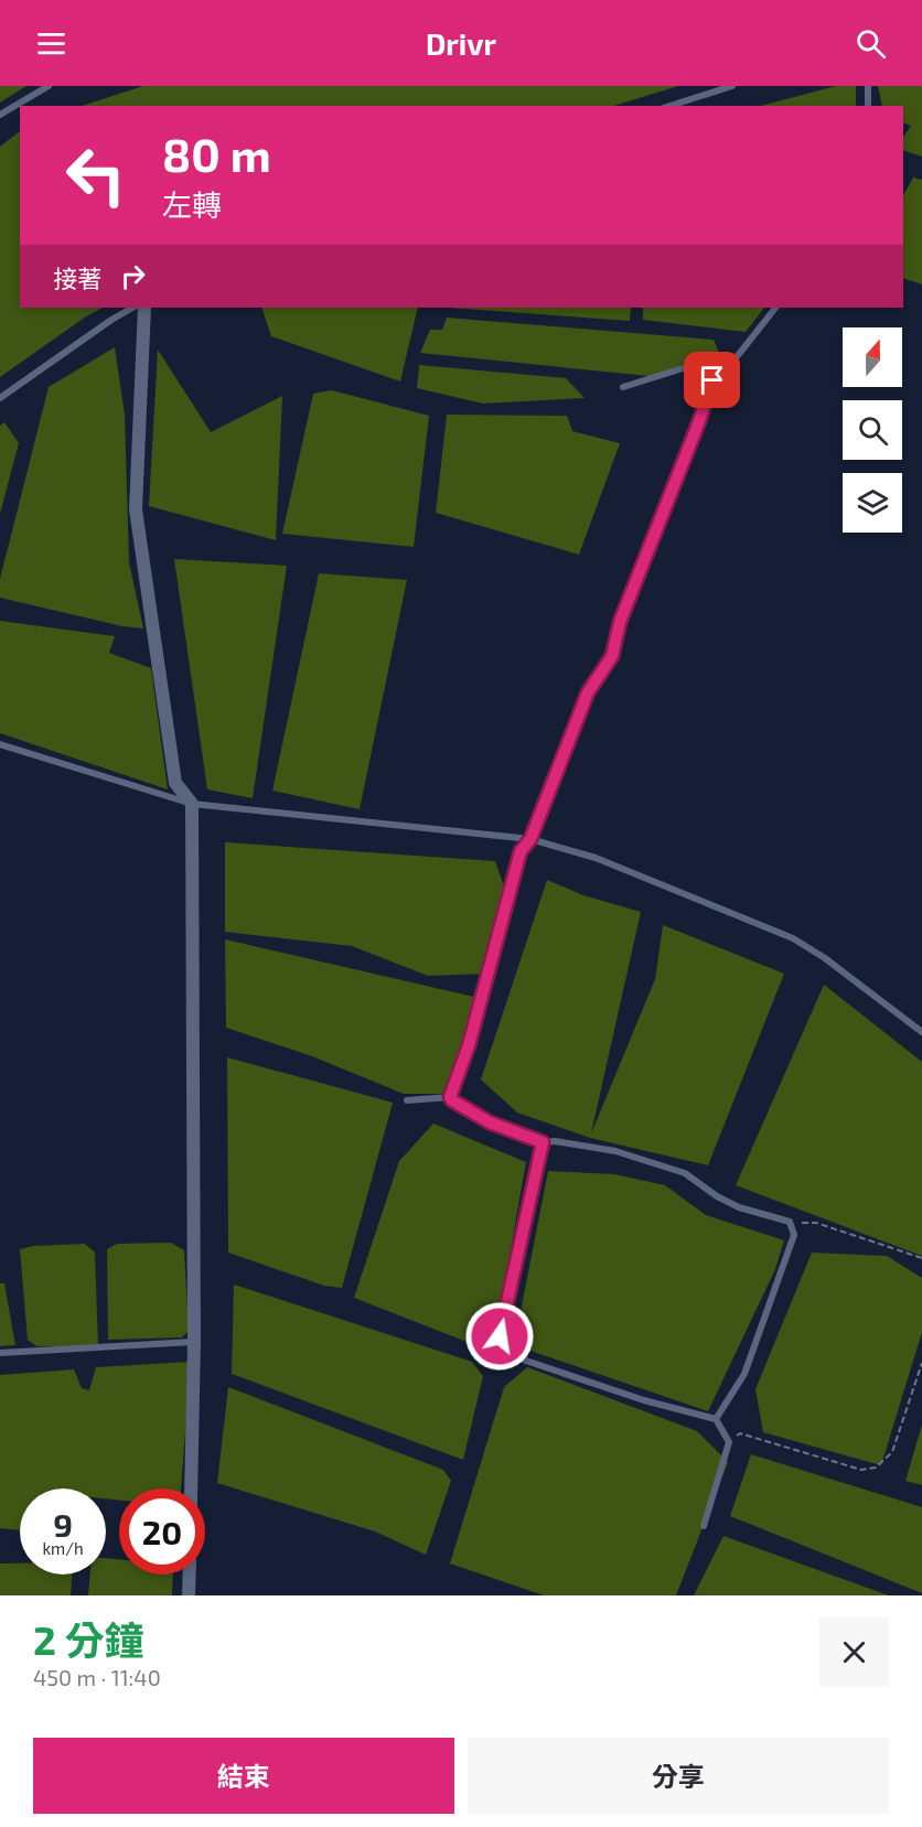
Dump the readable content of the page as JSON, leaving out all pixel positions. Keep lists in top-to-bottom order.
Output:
{
  "north": "top",
  "page": {
    "header": "Drivr",
    "turn": ["80 m", "左轉"],
    "then": "接著",
    "speed": "9 km/h",
    "limit": "20",
    "heading": ["2 分鐘", "450 m · 11:40"],
    "buttons": ["結束", "分享"]
  }
}
